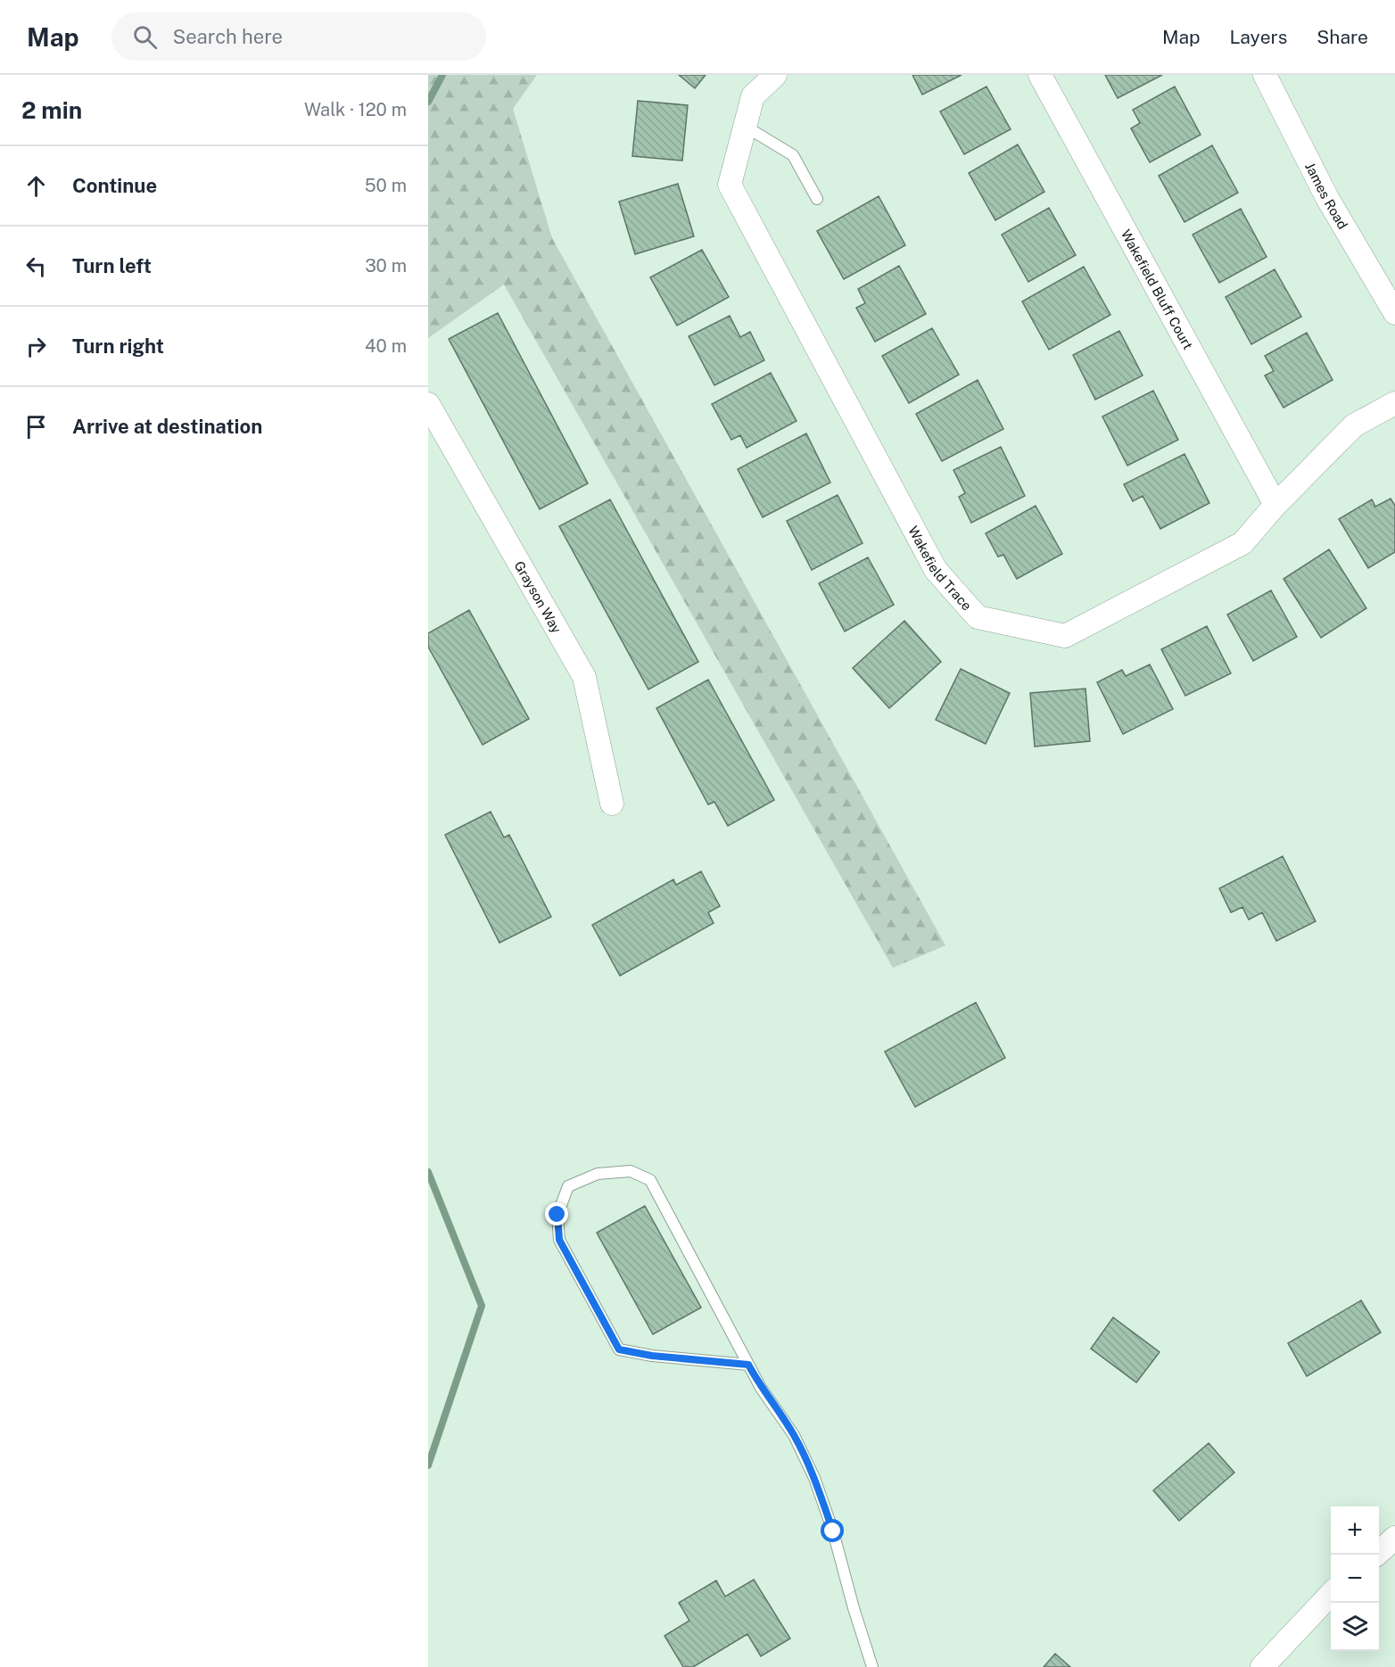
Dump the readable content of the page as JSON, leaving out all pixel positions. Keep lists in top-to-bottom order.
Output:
{
  "streets": {
    "street": [
      "James Road",
      "Wakefield Bluff Court",
      "Wakefield Trace",
      "Grayson Way"
    ]
  },
  "crossings": [
    ["Wakefield Bluff Court", "Wakefield Trace"]
  ],
  "page": {
    "header": "Map",
    "search": "Search here",
    "nav": ["Map", "Layers", "Share"],
    "heading": ["2 min", "Walk · 120 m"],
    "list": [
      ["Continue", "50 m"],
      ["Turn left", "30 m"],
      ["Turn right", "40 m"],
      "Arrive at destination"
    ],
    "map_buttons": ["+", "−"]
  }
}
